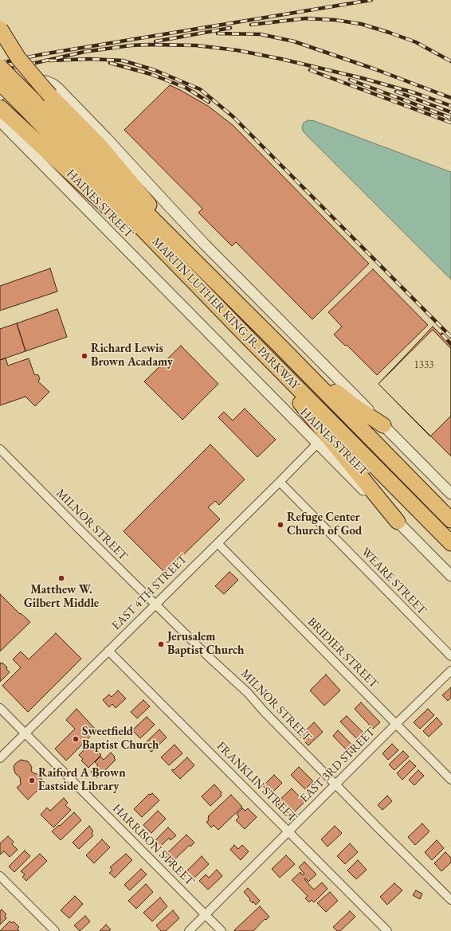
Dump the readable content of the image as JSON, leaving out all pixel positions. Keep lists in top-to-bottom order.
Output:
{
  "streets": {
    "highway": ["MARTIN LUTHER KING JR. PARKWAY"],
    "street": [
      "HAINES STREET",
      "MILNOR STREET",
      "WEARE STREET",
      "EAST 4TH STREET",
      "BRIDIER STREET",
      "EAST 3RD STREET",
      "FRANKLIN STREET",
      "HARRISON STREET"
    ]
  },
  "crossings": [
    ["HAINES STREET", "EAST 4TH STREET"],
    ["MILNOR STREET", "EAST 4TH STREET"],
    ["MILNOR STREET", "EAST 3RD STREET"],
    ["WEARE STREET", "EAST 4TH STREET"],
    ["EAST 4TH STREET", "BRIDIER STREET"],
    ["EAST 4TH STREET", "FRANKLIN STREET"],
    ["EAST 4TH STREET", "HARRISON STREET"],
    ["BRIDIER STREET", "EAST 3RD STREET"],
    ["EAST 3RD STREET", "FRANKLIN STREET"],
    ["EAST 3RD STREET", "HARRISON STREET"]
  ],
  "places": [
    "Richard Lewis Brown Acadamy",
    "Refuge Center Church of God",
    "Matthew W. Gilbert Middle",
    "Jerusalem Baptist Church",
    "Sweetfield Baptist Church",
    "Raiford A Brown Eastside Library"
  ],
  "house_numbers": ["1333"]
}
